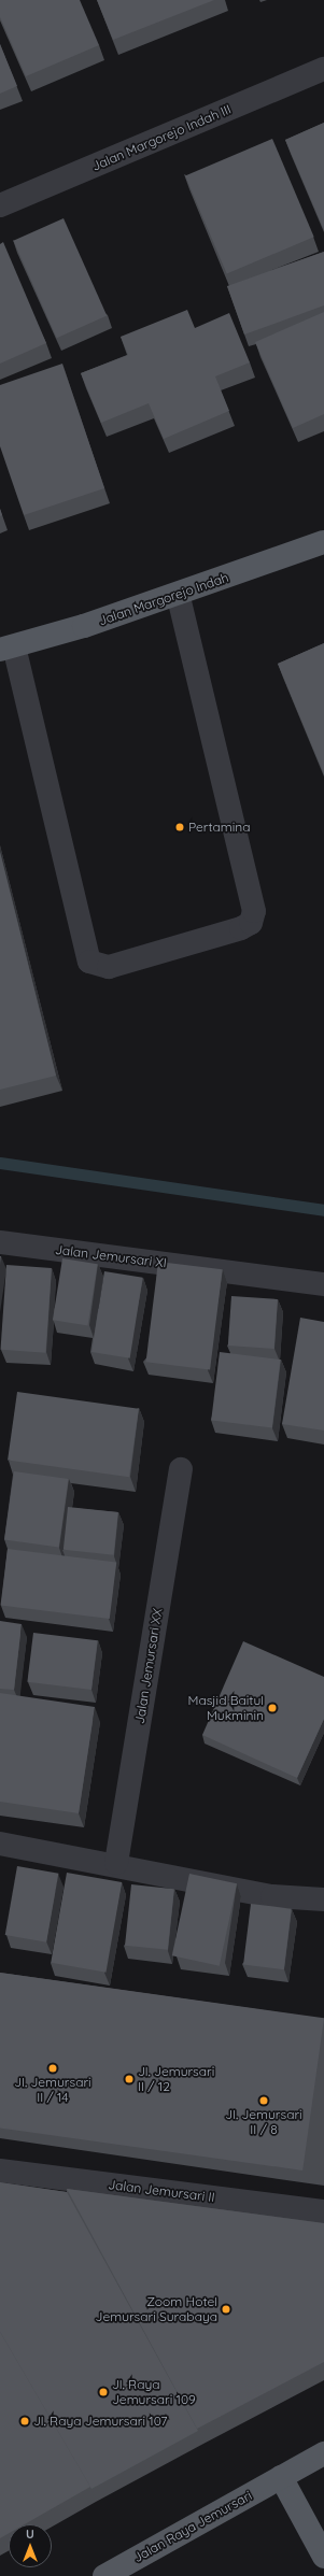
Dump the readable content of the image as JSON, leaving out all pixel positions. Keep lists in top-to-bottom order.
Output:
{
  "streets": {
    "main road": ["Jalan Margorejo Indah", "Jalan Raya Jemursari"],
    "street": [
      "Jalan Margorejo Indah III",
      "Jalan Jemursari XI",
      "Jalan Jemursari XX",
      "Jalan Jemursari II"
    ]
  },
  "places": [
    "Pertamina",
    "Masjid Baitul Mukminin",
    "Jl. Jemursari II / 14",
    "Jl. Jemursari II / 12",
    "Jl. Jemursari II / 8",
    "Zoom Hotel Jemursari Surabaya",
    "Jl. Raya Jemursari 109",
    "Jl. Raya Jemursari 107"
  ],
  "north": "top"
}
